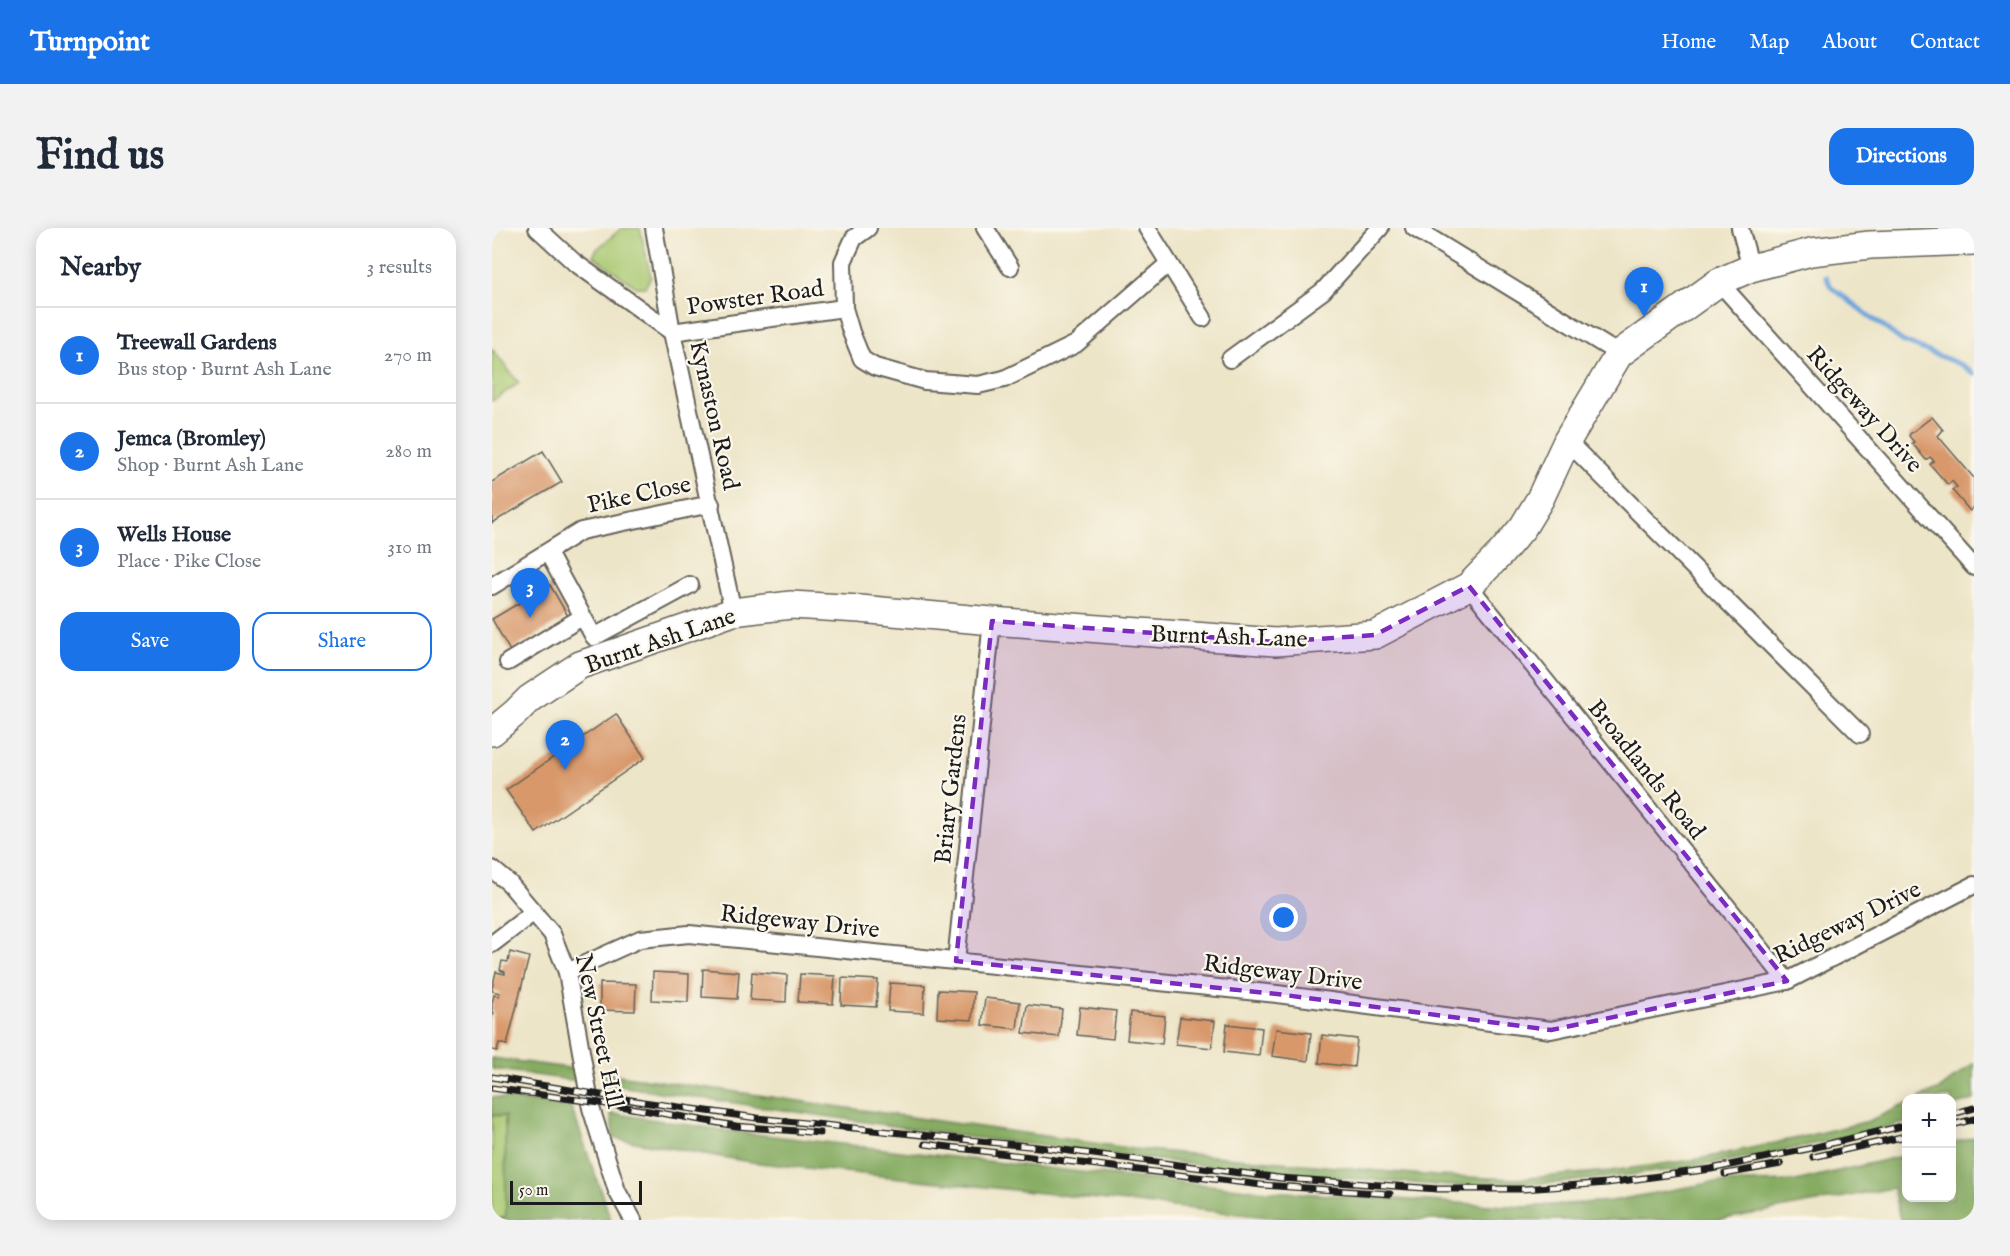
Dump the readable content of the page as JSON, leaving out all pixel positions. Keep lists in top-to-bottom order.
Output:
{
  "streets": {
    "main road": ["Burnt Ash Lane"],
    "street": [
      "Powster Road",
      "Ridgeway Drive",
      "Kynaston Road",
      "Pike Close",
      "Broadlands Road",
      "Briary Gardens",
      "New Street Hill"
    ]
  },
  "crossings": [
    ["Powster Road", "Kynaston Road"],
    ["Ridgeway Drive", "Burnt Ash Lane"],
    ["Ridgeway Drive", "Broadlands Road"],
    ["Ridgeway Drive", "Briary Gardens"],
    ["Ridgeway Drive", "New Street Hill"],
    ["Kynaston Road", "Pike Close"],
    ["Kynaston Road", "Burnt Ash Lane"],
    ["Burnt Ash Lane", "Broadlands Road"],
    ["Burnt Ash Lane", "Briary Gardens"]
  ],
  "scale_bar": "50 m",
  "page": {
    "header": "Turnpoint",
    "nav": [
      "Home",
      "Map",
      "About",
      "Contact"
    ],
    "buttons": [
      "Directions",
      ["Save", "Share"]
    ],
    "title": "Find us",
    "heading": ["Nearby", "3 results"],
    "pins": ["1", "3", "2"],
    "list": [
      {
        "mark": "1",
        "name": "Treewall Gardens",
        "note": "Bus stop · Burnt Ash Lane",
        "value": "270 m"
      },
      {
        "mark": "2",
        "name": "Jemca (Bromley)",
        "note": "Shop · Burnt Ash Lane",
        "value": "280 m"
      },
      {
        "mark": "3",
        "name": "Wells House",
        "note": "Place · Pike Close",
        "value": "310 m"
      }
    ],
    "map_buttons": ["+", "−"],
    "scale": "50 m"
  }
}
